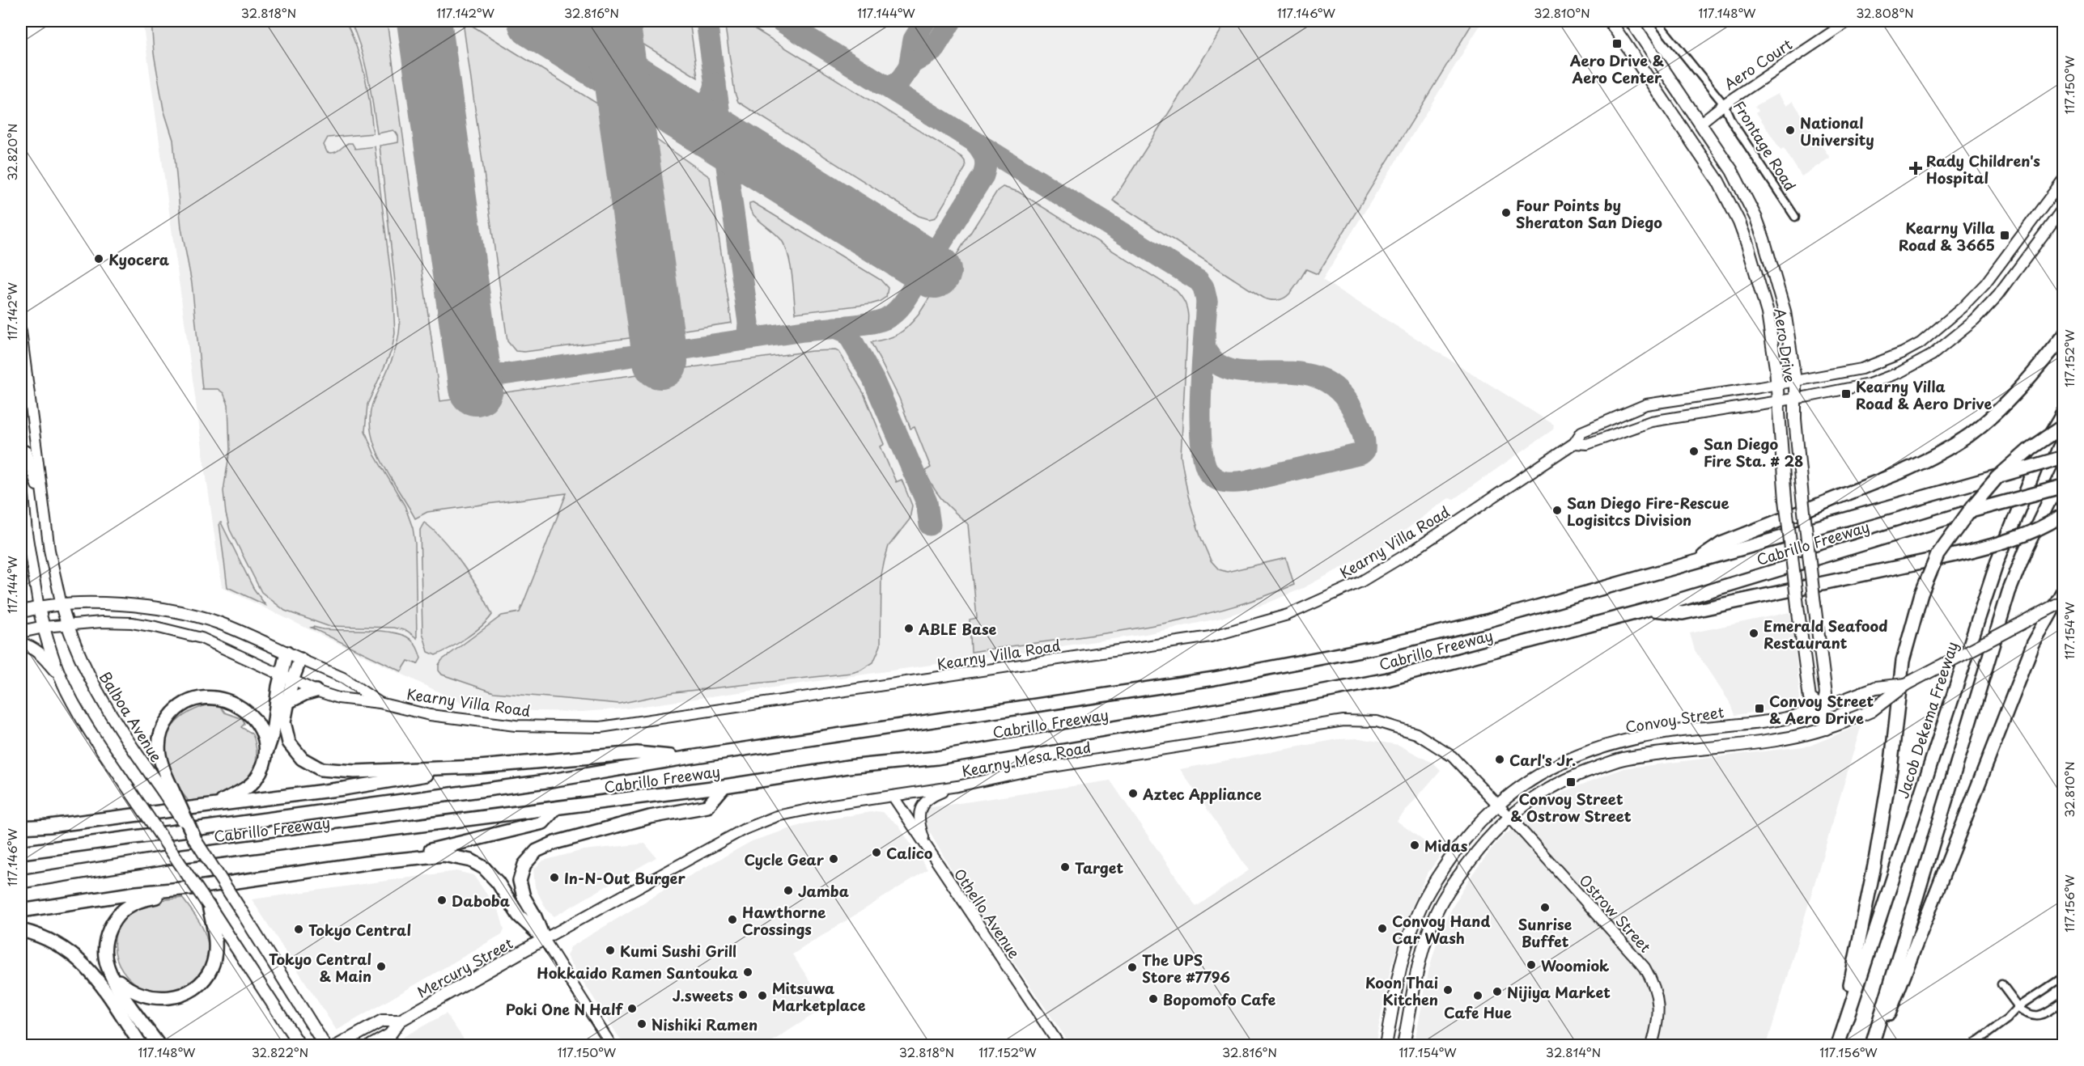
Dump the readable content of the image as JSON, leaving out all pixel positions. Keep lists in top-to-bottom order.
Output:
{
  "streets": {
    "highway": ["Cabrillo Freeway", "Jacob Dekema Freeway"],
    "main road": [
      "Aero Court",
      "Aero Drive",
      "Kearny Villa Road",
      "Balboa Avenue",
      "Convoy Street",
      "Kearny Mesa Road",
      "Othello Avenue",
      "Ostrow Street",
      "Mercury Street"
    ],
    "street": ["Frontage Road"]
  },
  "crossings": [
    ["Aero Court", "Frontage Road"],
    ["Aero Court", "Aero Drive"],
    ["Aero Drive", "Kearny Villa Road"],
    ["Aero Drive", "Convoy Street"],
    ["Kearny Villa Road", "Balboa Avenue"],
    ["Convoy Street", "Kearny Mesa Road"],
    ["Kearny Mesa Road", "Othello Avenue"],
    ["Kearny Mesa Road", "Ostrow Street"],
    ["Kearny Mesa Road", "Mercury Street"]
  ],
  "places": {
    "transit": [
      "Aero Drive & Aero Center",
      "Kearny Villa Road & 3665",
      "Kearny Villa Road & Aero Drive",
      "Convoy Street & Aero Drive",
      "Convoy Street & Ostrow Street"
    ],
    "other": [
      "National University",
      "Four Points by Sheraton San Diego",
      "Kyocera",
      "San Diego Fire Sta. # 28",
      "San Diego Fire-Rescue Logisitcs Division",
      "ABLE Base",
      "Emerald Seafood Restaurant",
      "Carl's Jr.",
      "Aztec Appliance",
      "Midas",
      "Calico",
      "Cycle Gear",
      "Target",
      "In-N-Out Burger",
      "Jamba",
      "Daboba",
      "Sunrise Buffet",
      "Hawthorne Crossings",
      "Convoy Hand Car Wash",
      "Tokyo Central",
      "Kumi Sushi Grill",
      "Woomiok",
      "Tokyo Central & Main",
      "The UPS Store #7796",
      "Hokkaido Ramen Santouka",
      "Koon Thai Kitchen",
      "Nijiya Market",
      "J.sweets",
      "Mitsuwa Marketplace",
      "Cafe Hue",
      "Bopomofo Cafe",
      "Poki One N Half",
      "Nishiki Ramen"
    ],
    "health": ["Rady Children's Hospital"]
  },
  "coordinates": [
    "32.818°N",
    "117.142°W",
    "32.816°N",
    "117.144°W",
    "117.146°W",
    "32.810°N",
    "117.148°W",
    "32.808°N",
    "117.150°W",
    "32.820°N",
    "117.152°W",
    "117.154°W",
    "117.156°W",
    "32.822°N",
    "32.814°N"
  ]
}
